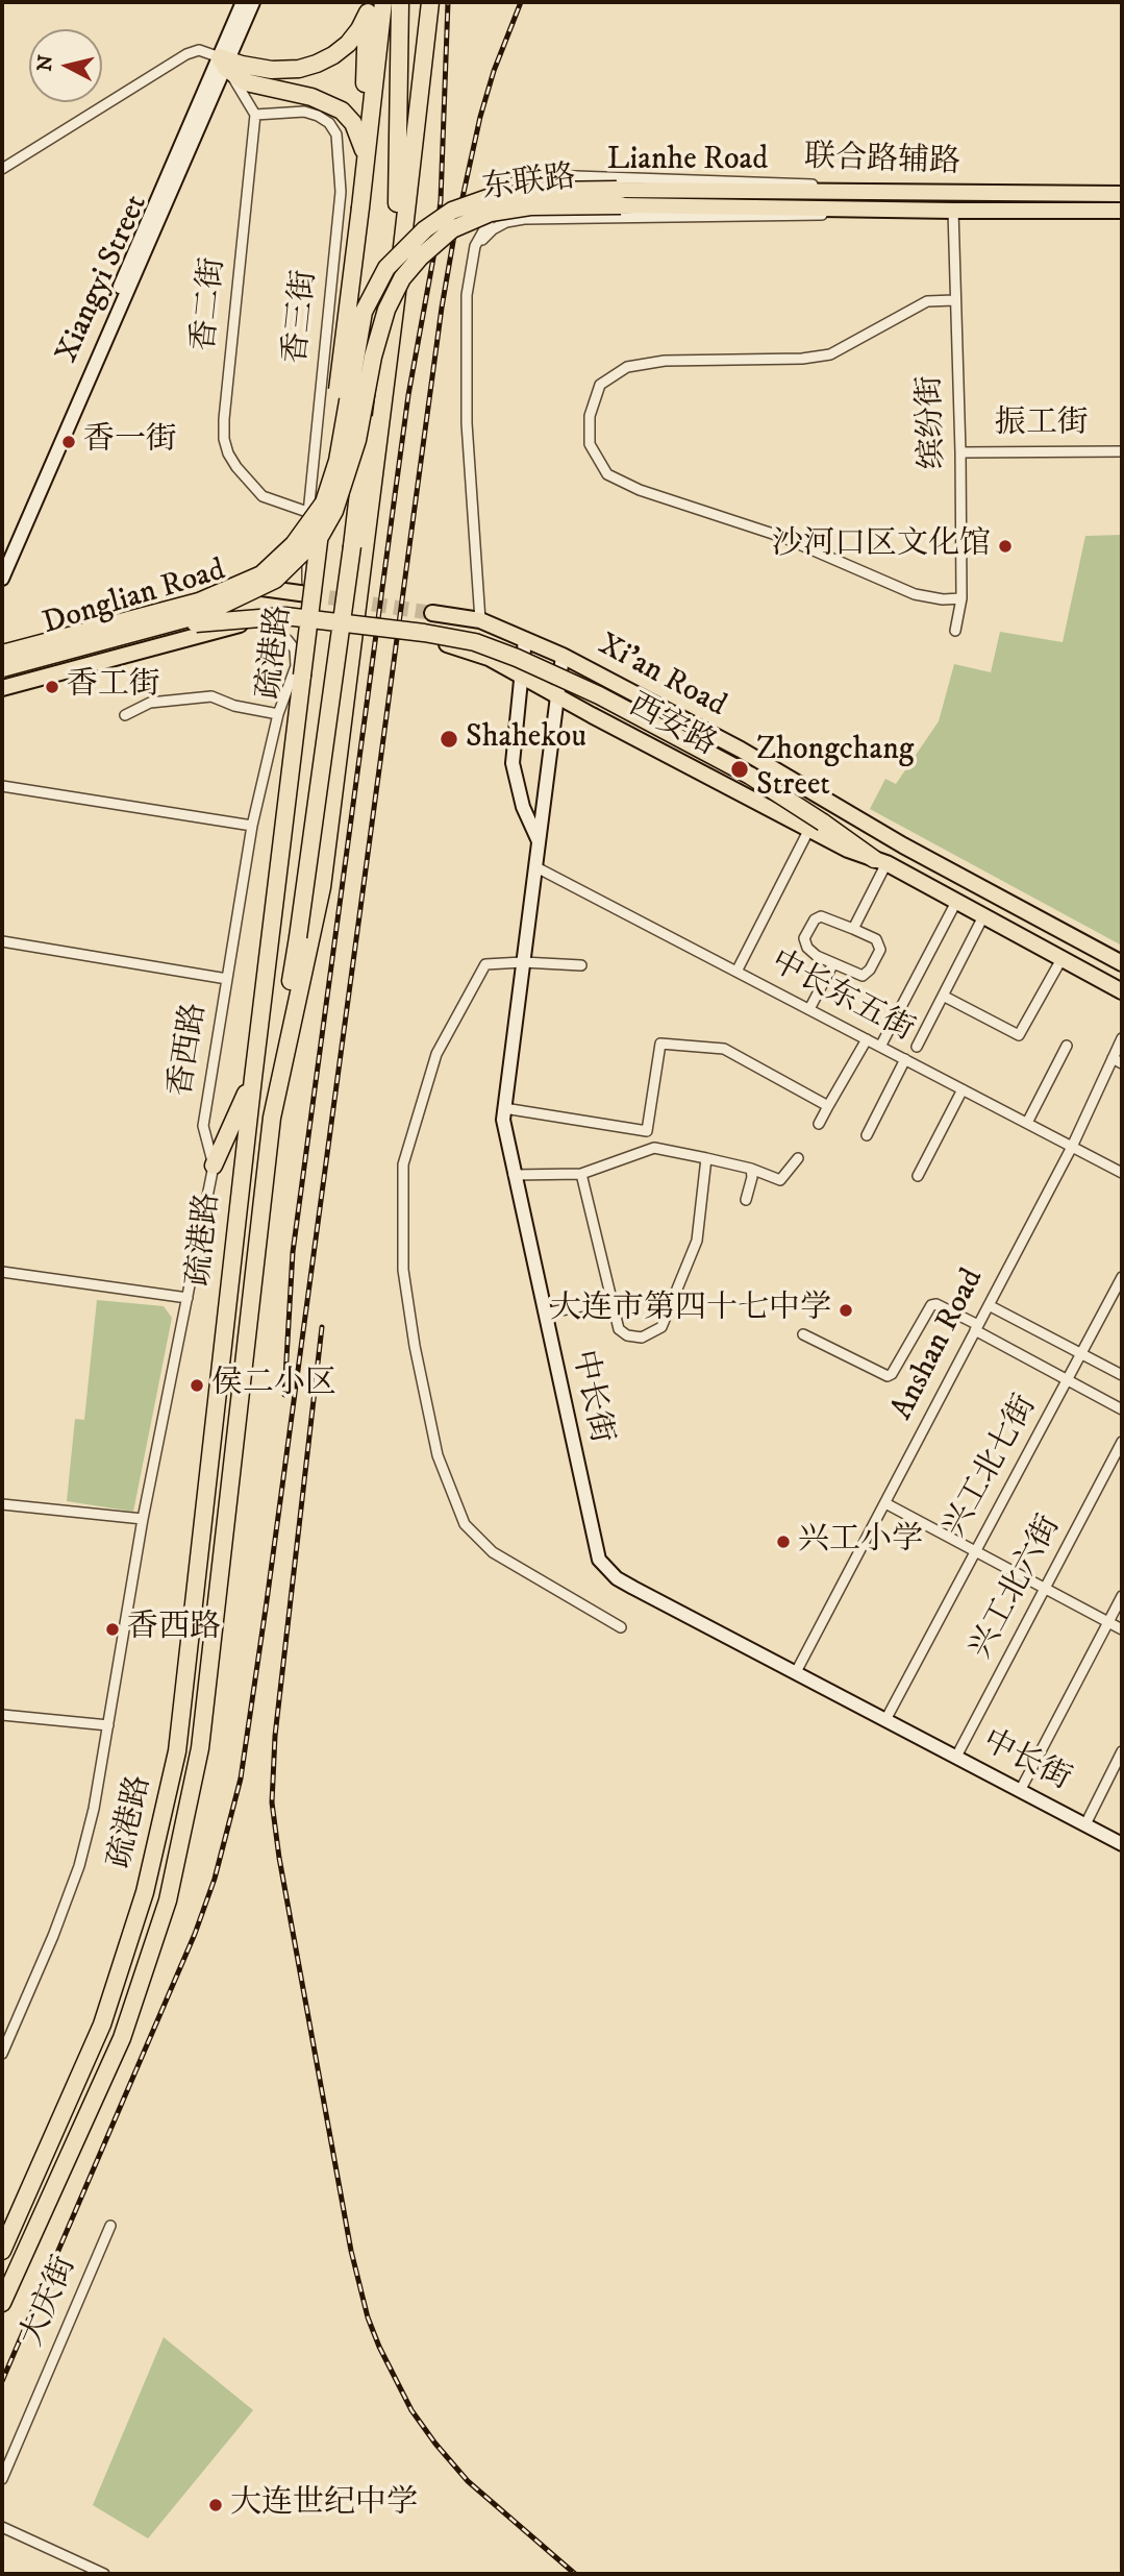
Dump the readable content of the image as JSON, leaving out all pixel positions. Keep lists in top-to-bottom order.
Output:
{
  "streets": {
    "highway": [
      "Lianhe Road",
      "东联路",
      "Donglian Road",
      "疏港路"
    ],
    "main road": ["Xi'an Road", "西安路"],
    "street": [
      "联合路辅路",
      "Xiangyi Street",
      "香二街",
      "香三街",
      "缤纷街",
      "振工街",
      "中长东五街",
      "香西路",
      "Anshan Road",
      "中长街",
      "兴工北七街",
      "兴工北六街",
      "大庆街"
    ]
  },
  "crossings": [
    ["Lianhe Road", "联合路辅路"],
    ["Lianhe Road", "东联路"],
    ["Lianhe Road", "缤纷街"],
    ["联合路辅路", "缤纷街"],
    ["东联路", "Donglian Road"],
    ["香二街", "香三街"],
    ["缤纷街", "振工街"],
    ["Xi'an Road", "中长街"],
    ["西安路", "中长街"],
    ["中长东五街", "Anshan Road"],
    ["中长东五街", "中长街"],
    ["Anshan Road", "中长街"],
    ["中长街", "兴工北七街"],
    ["中长街", "兴工北六街"]
  ],
  "places": [
    "香一街",
    "沙河口区文化馆",
    "香工街",
    "Shahekou",
    "Zhongchang Street",
    "大连市第四十七中学",
    "侯二小区",
    "兴工小学",
    "香西路",
    "大连世纪中学"
  ],
  "north": "left"
}
